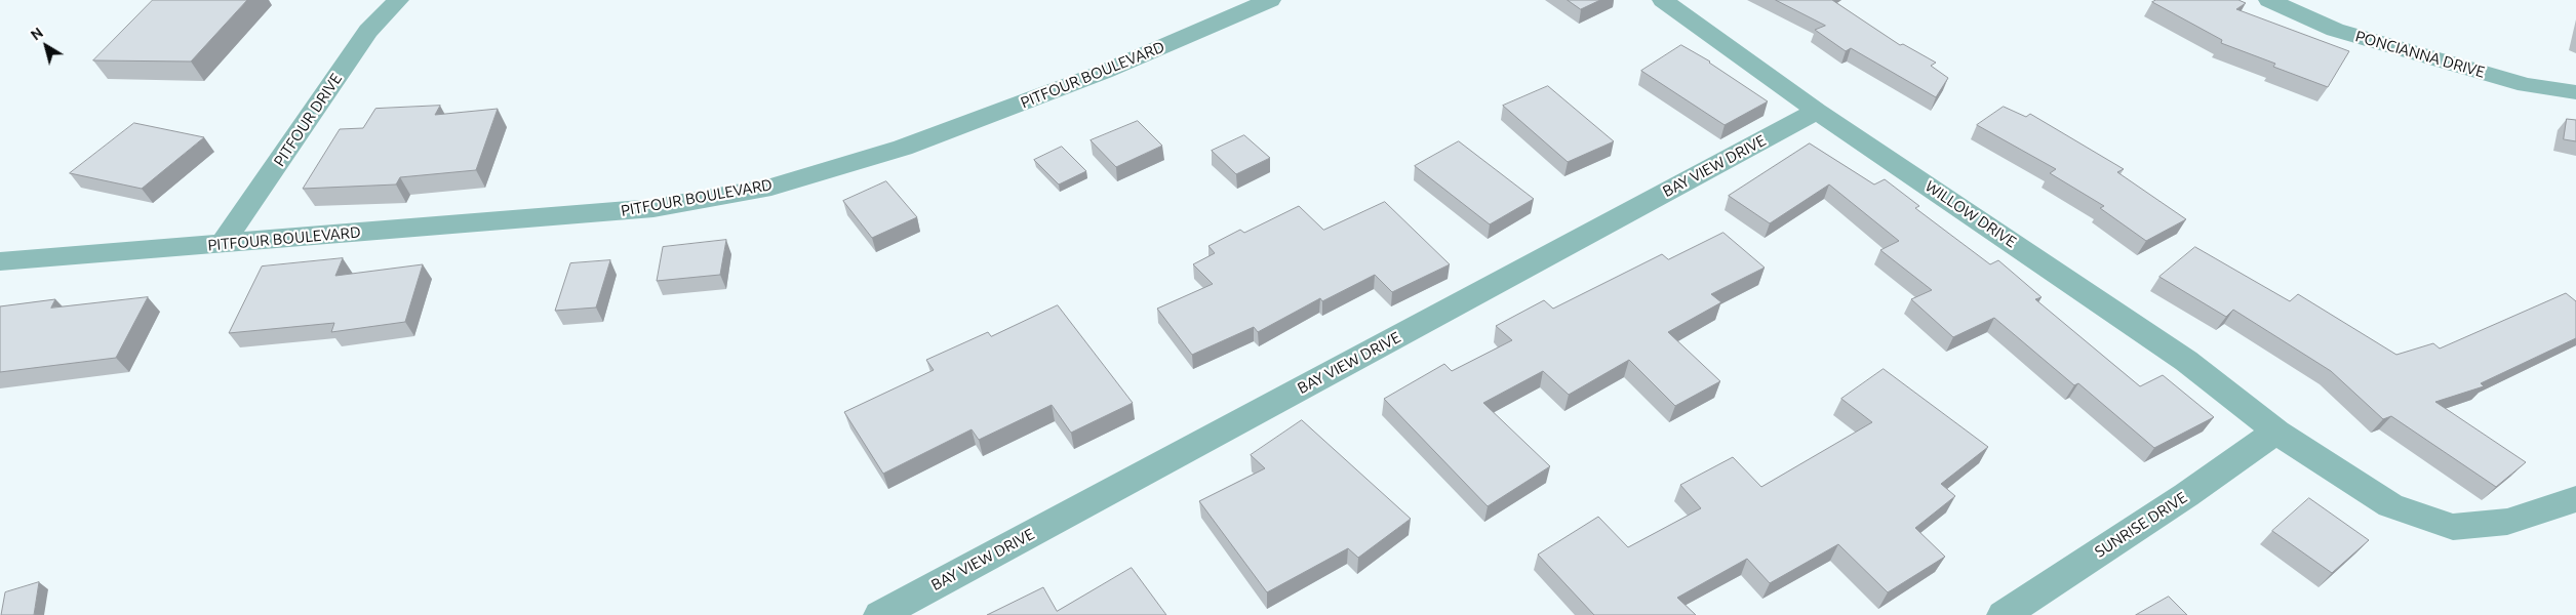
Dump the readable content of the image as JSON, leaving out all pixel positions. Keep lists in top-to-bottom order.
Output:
{
  "streets": {
    "street": [
      "PONCIANNA DRIVE",
      "PITFOUR BOULEVARD",
      "PITFOUR DRIVE",
      "BAY VIEW DRIVE",
      "WILLOW DRIVE",
      "SUNRISE DRIVE"
    ]
  },
  "crossings": [
    ["PITFOUR BOULEVARD", "PITFOUR DRIVE"],
    ["BAY VIEW DRIVE", "WILLOW DRIVE"],
    ["WILLOW DRIVE", "SUNRISE DRIVE"]
  ],
  "north": "top left"
}
